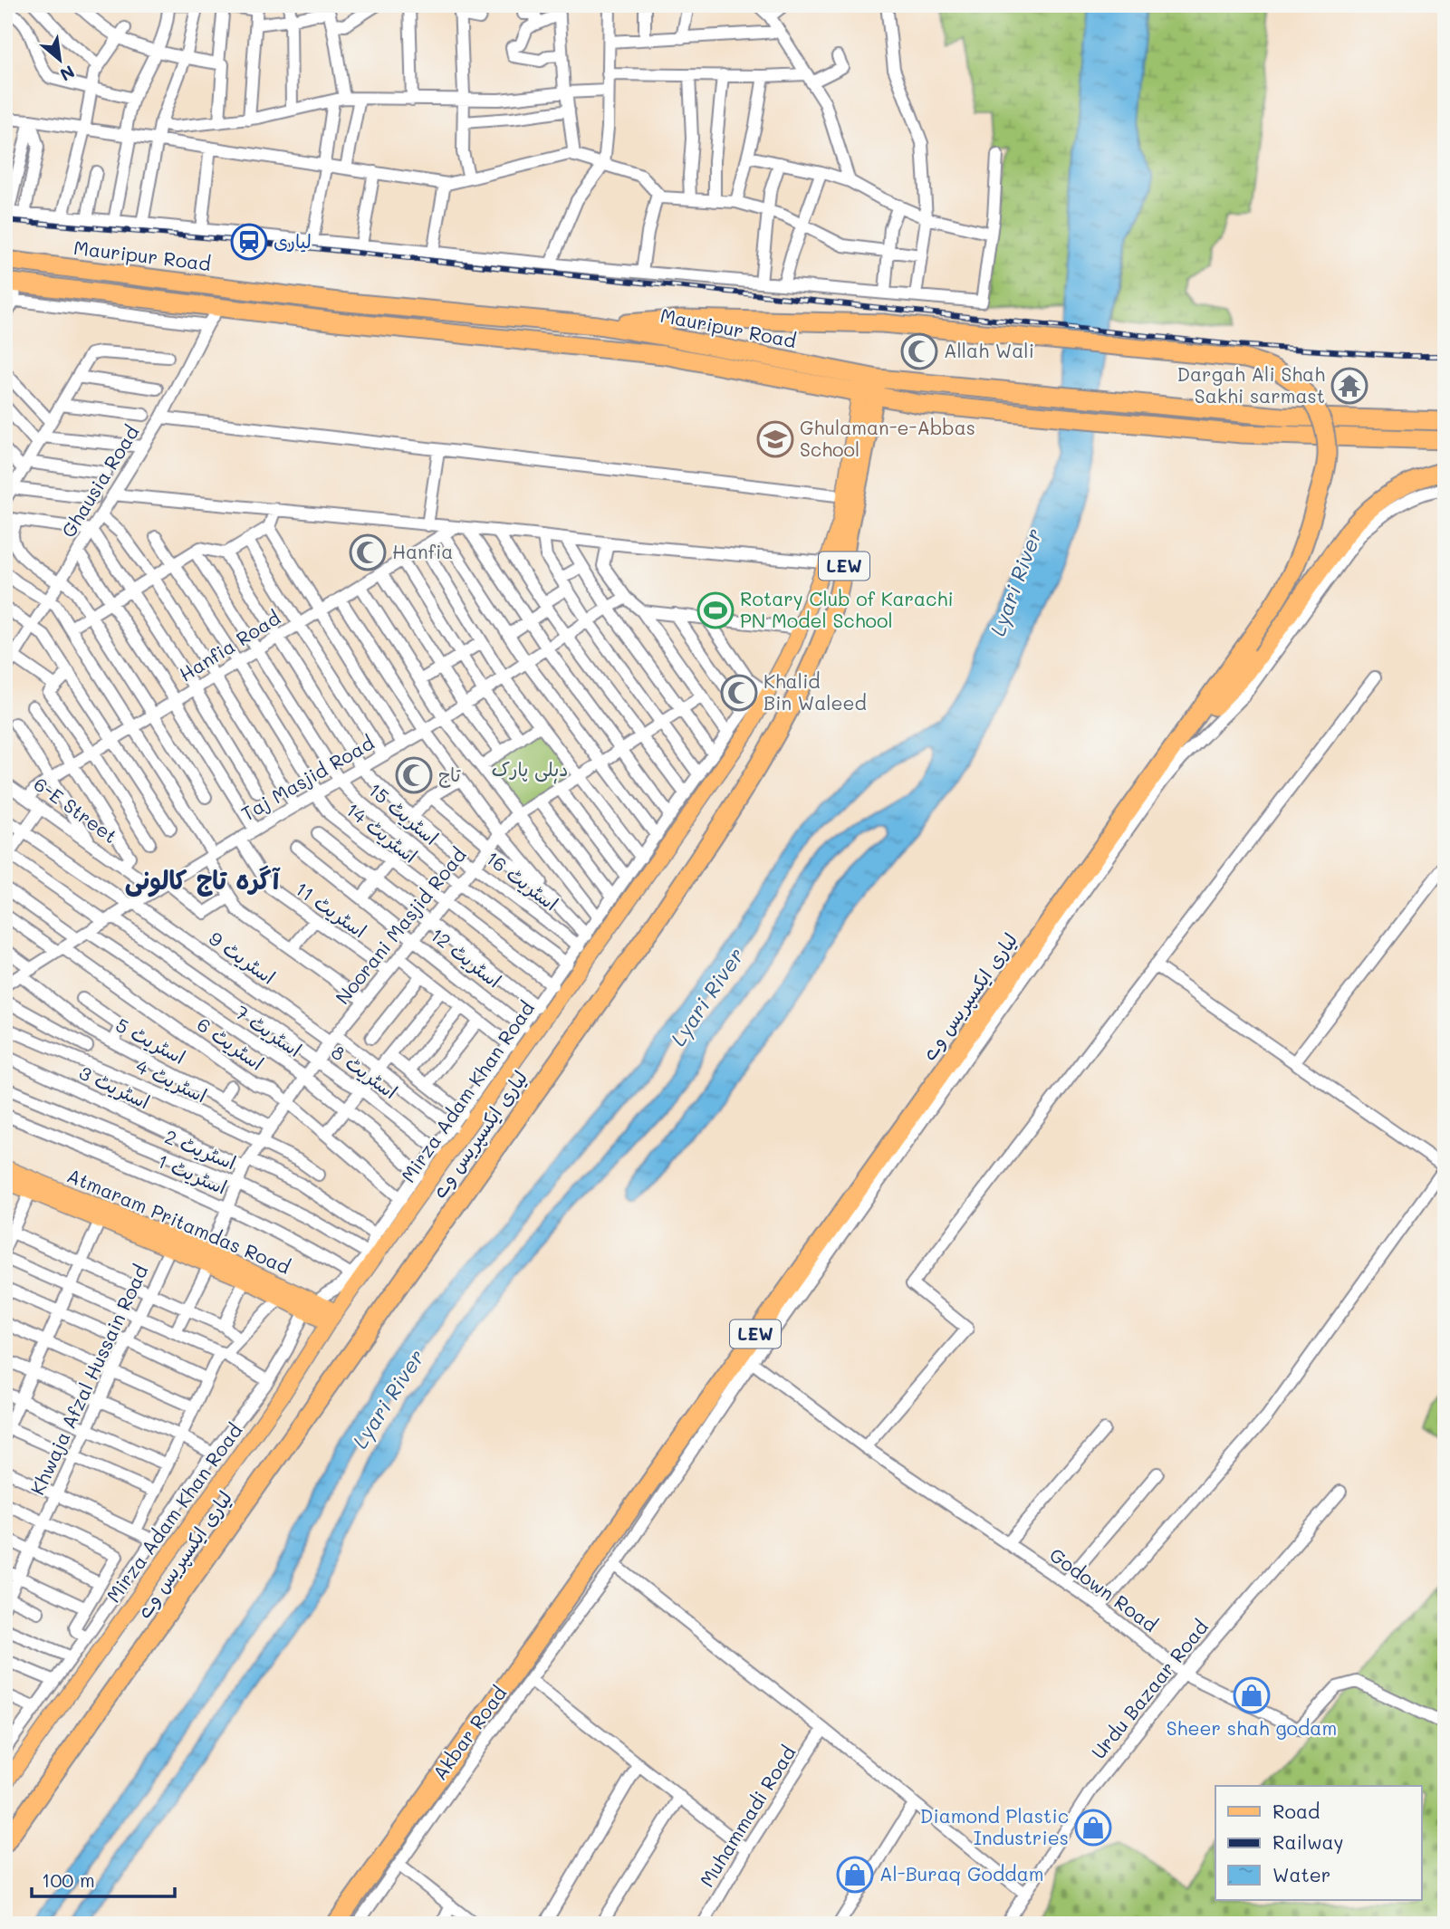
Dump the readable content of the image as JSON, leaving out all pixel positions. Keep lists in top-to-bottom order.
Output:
{
  "streets": {
    "highway": ["Mauripur Road", "LEW", "لیاری ایکسپریس وے"],
    "main road": ["Mirza Adam Khan Road", "Atmaram Pritamdas Road"],
    "street": [
      "Ghausia Road",
      "Hanfia Road",
      "Taj Masjid Road",
      "6-E Street",
      "اسٹریٹ 15",
      "اسٹریٹ 14",
      "اسٹریٹ 16",
      "اسٹریٹ 11",
      "Noorani Masjid Road",
      "اسٹریٹ 9",
      "اسٹریٹ 12",
      "اسٹریٹ 7",
      "اسٹریٹ 5",
      "اسٹریٹ 6",
      "اسٹریٹ 8",
      "اسٹریٹ 4",
      "اسٹریٹ 3",
      "اسٹریٹ 2",
      "اسٹریٹ 1",
      "Khwaja Afzal Hussain Road",
      "Godown Road",
      "Urdu Bazaar Road",
      "Akbar Road",
      "Muhammadi Road"
    ]
  },
  "crossings": [
    ["Mauripur Road", "Ghausia Road"],
    ["Mauripur Road", "LEW"],
    ["Mauripur Road", "لیاری ایکسپریس وے"],
    ["Mauripur Road", "Mirza Adam Khan Road"],
    ["LEW", "لیاری ایکسپریس وے"],
    ["Hanfia Road", "6-E Street"],
    ["Hanfia Road", "اسٹریٹ 15"],
    ["Hanfia Road", "اسٹریٹ 14"],
    ["Hanfia Road", "اسٹریٹ 16"],
    ["Taj Masjid Road", "6-E Street"],
    ["Taj Masjid Road", "اسٹریٹ 15"],
    ["Taj Masjid Road", "اسٹریٹ 14"],
    ["Taj Masjid Road", "اسٹریٹ 16"],
    ["Taj Masjid Road", "اسٹریٹ 11"],
    ["Taj Masjid Road", "اسٹریٹ 9"],
    ["Taj Masjid Road", "اسٹریٹ 7"],
    ["Taj Masjid Road", "اسٹریٹ 5"],
    ["Taj Masjid Road", "اسٹریٹ 6"],
    ["Taj Masjid Road", "اسٹریٹ 8"],
    ["اسٹریٹ 15", "Noorani Masjid Road"],
    ["اسٹریٹ 14", "Noorani Masjid Road"],
    ["اسٹریٹ 16", "Noorani Masjid Road"],
    ["اسٹریٹ 11", "Noorani Masjid Road"],
    ["Noorani Masjid Road", "اسٹریٹ 9"],
    ["Noorani Masjid Road", "اسٹریٹ 12"],
    ["Noorani Masjid Road", "اسٹریٹ 7"],
    ["Noorani Masjid Road", "اسٹریٹ 5"],
    ["Noorani Masjid Road", "اسٹریٹ 6"],
    ["Noorani Masjid Road", "اسٹریٹ 8"],
    ["Noorani Masjid Road", "اسٹریٹ 4"],
    ["Noorani Masjid Road", "اسٹریٹ 3"],
    ["Noorani Masjid Road", "اسٹریٹ 2"],
    ["Noorani Masjid Road", "اسٹریٹ 1"],
    ["Noorani Masjid Road", "Atmaram Pritamdas Road"],
    ["لیاری ایکسپریس وے", "Mirza Adam Khan Road"],
    ["Mirza Adam Khan Road", "اسٹریٹ 2"],
    ["Mirza Adam Khan Road", "اسٹریٹ 1"],
    ["Mirza Adam Khan Road", "Atmaram Pritamdas Road"],
    ["Atmaram Pritamdas Road", "Khwaja Afzal Hussain Road"],
    ["Godown Road", "Urdu Bazaar Road"],
    ["Godown Road", "Akbar Road"]
  ],
  "districts": ["آگرہ تاج کالونی"],
  "water": ["Lyari River"],
  "parks": ["دہلی پارک"],
  "places": {
    "station": ["لیاری"],
    "mosque": [
      "Allah Wali",
      "Hanfia",
      "Khalid Bin Waleed",
      "تاج"
    ],
    "temple": ["Dargah Ali Shah Sakhi sarmast"],
    "school or university": ["Ghulaman-e-Abbas School"],
    "sports": ["Rotary Club of Karachi PN Model School"],
    "shop": ["Sheer shah godam", "Diamond Plastic Industries", "Al-Buraq Goddam"]
  },
  "legend": ["Road", "Railway", "Water"],
  "scale_bar": "100 m",
  "north": "bottom right"
}
